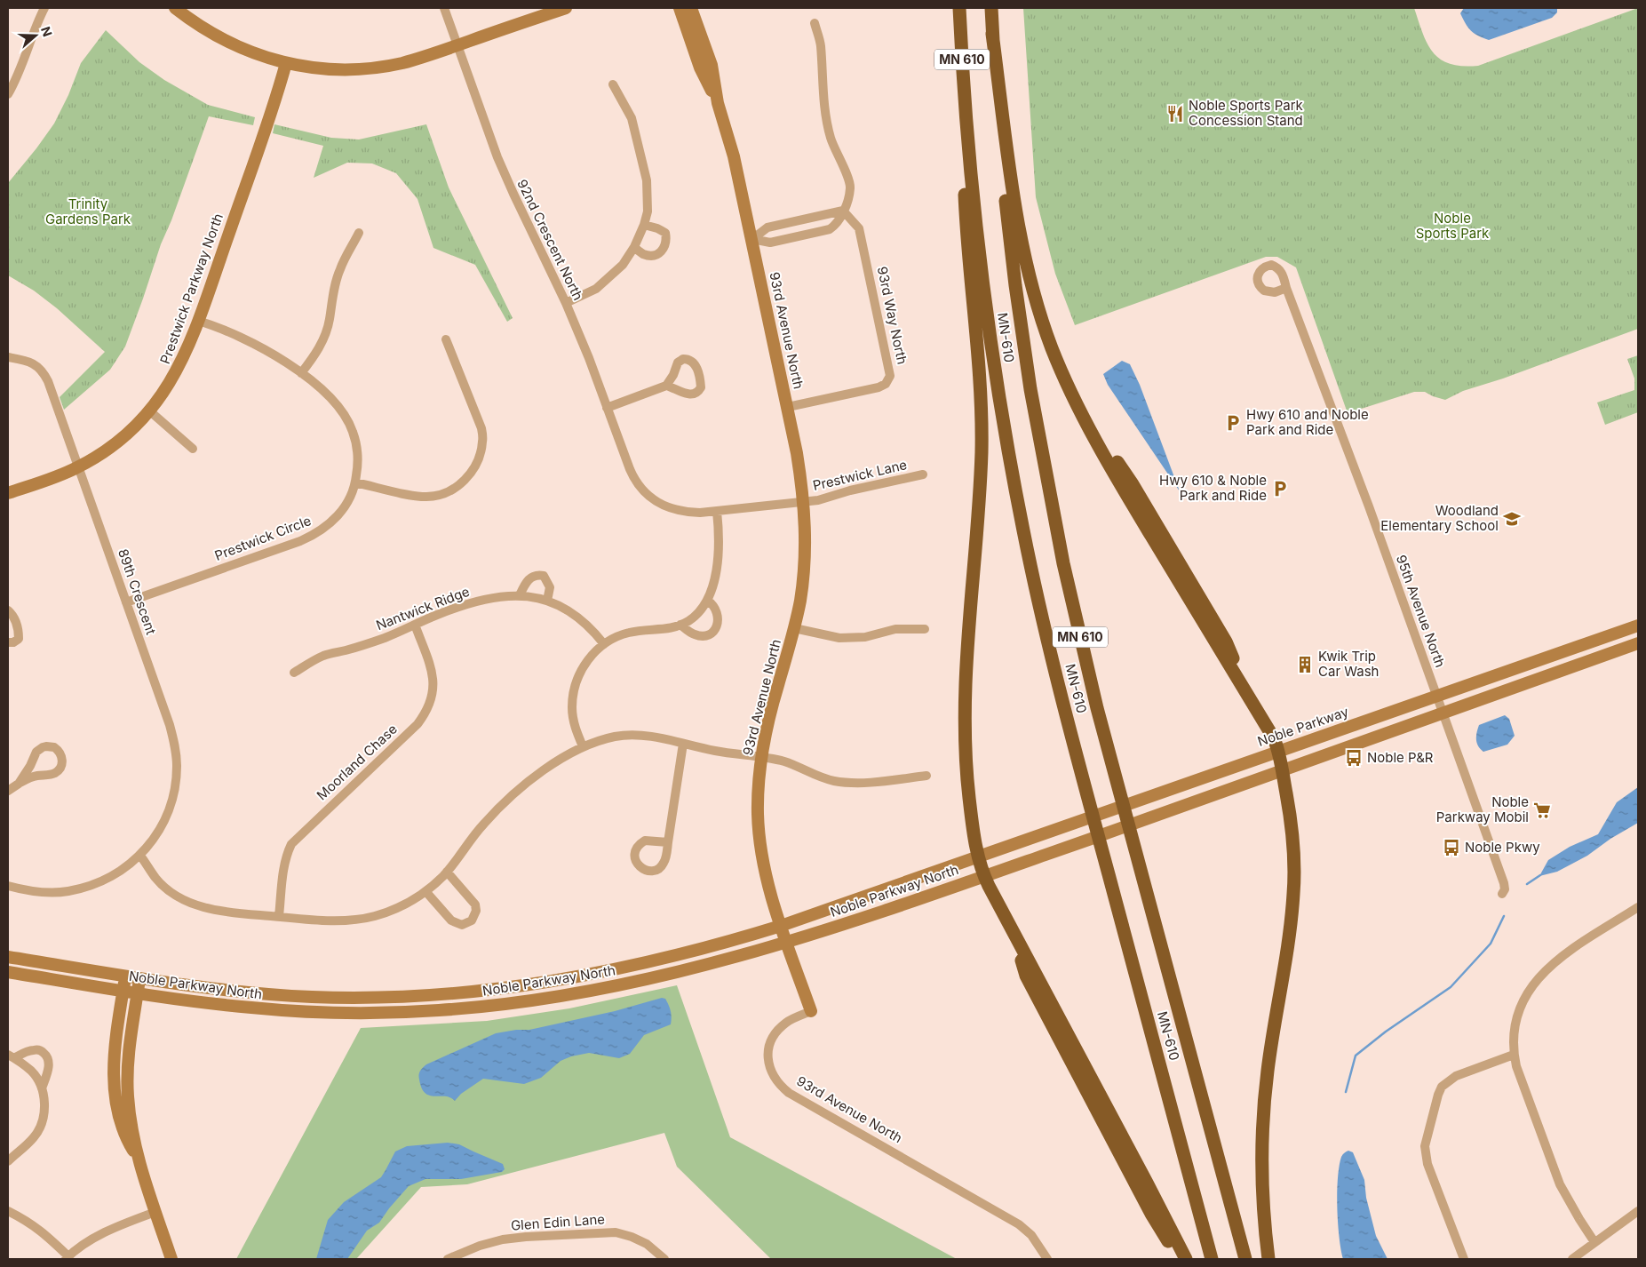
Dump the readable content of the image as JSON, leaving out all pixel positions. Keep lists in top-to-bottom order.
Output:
{
  "streets": {
    "highway": ["MN 610", "MN-610"],
    "main road": [
      "Prestwick Parkway North",
      "93rd Avenue North",
      "Noble Parkway",
      "Noble Parkway North"
    ],
    "street": [
      "92nd Crescent North",
      "93rd Way North",
      "Prestwick Lane",
      "Prestwick Circle",
      "89th Crescent",
      "Nantwick Ridge",
      "95th Avenue North",
      "Moorland Chase",
      "Glen Edin Lane"
    ]
  },
  "crossings": [
    ["92nd Crescent North", "Prestwick Lane"],
    ["Prestwick Parkway North", "Prestwick Circle"],
    ["Prestwick Parkway North", "89th Crescent"],
    ["93rd Way North", "93rd Avenue North"],
    ["93rd Avenue North", "Prestwick Lane"],
    ["93rd Avenue North", "Noble Parkway North"],
    ["Prestwick Circle", "89th Crescent"],
    ["Nantwick Ridge", "Moorland Chase"],
    ["95th Avenue North", "Noble Parkway"],
    ["Noble Parkway", "Noble Parkway North"]
  ],
  "parks": ["Trinity Gardens Park", "Noble Sports Park"],
  "places": {
    "restaurant": ["Noble Sports Park Concession Stand"],
    "parking": ["Hwy 610 and Noble Park and Ride", "Hwy 610 & Noble Park and Ride"],
    "school or university": ["Woodland Elementary School"],
    "building": ["Kwik Trip Car Wash"],
    "bus stop": ["Noble P&R", "Noble Pkwy"],
    "supermarket": ["Noble Parkway Mobil"]
  },
  "north": "right"
}
